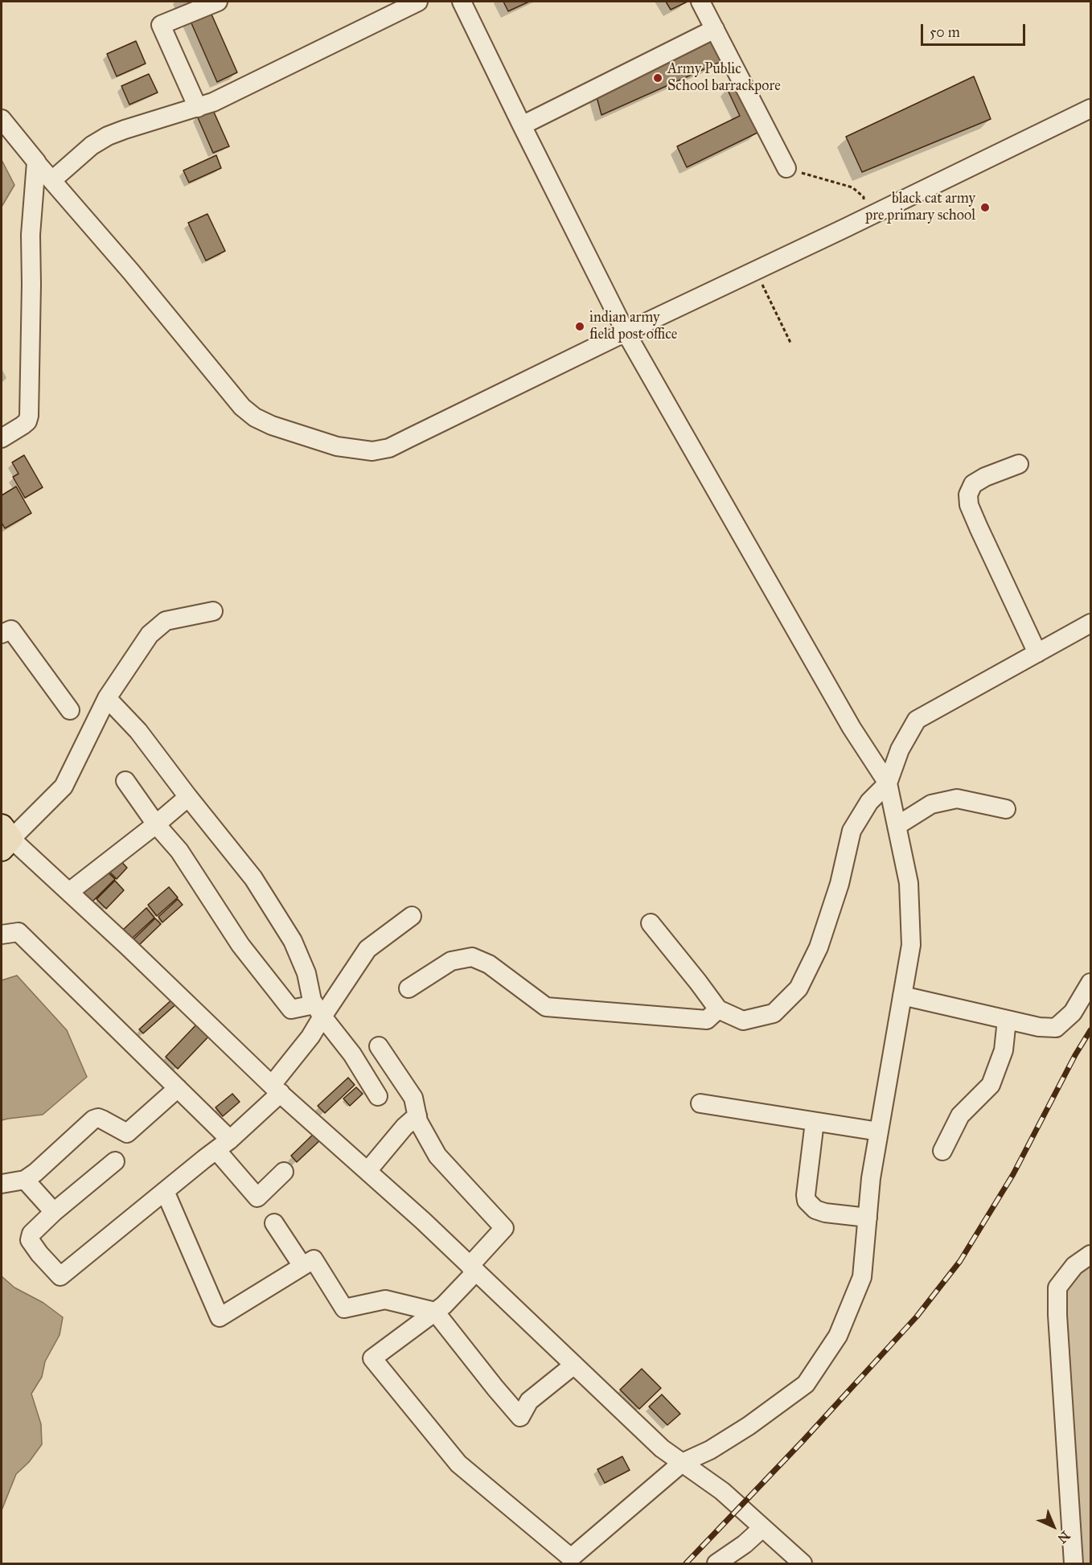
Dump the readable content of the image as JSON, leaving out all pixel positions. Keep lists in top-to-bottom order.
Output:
{
  "places": ["Army Public School barrackpore", "black cat army pre primary school", "indian army field post office"],
  "scale_bar": "50 m",
  "north": "bottom right"
}
